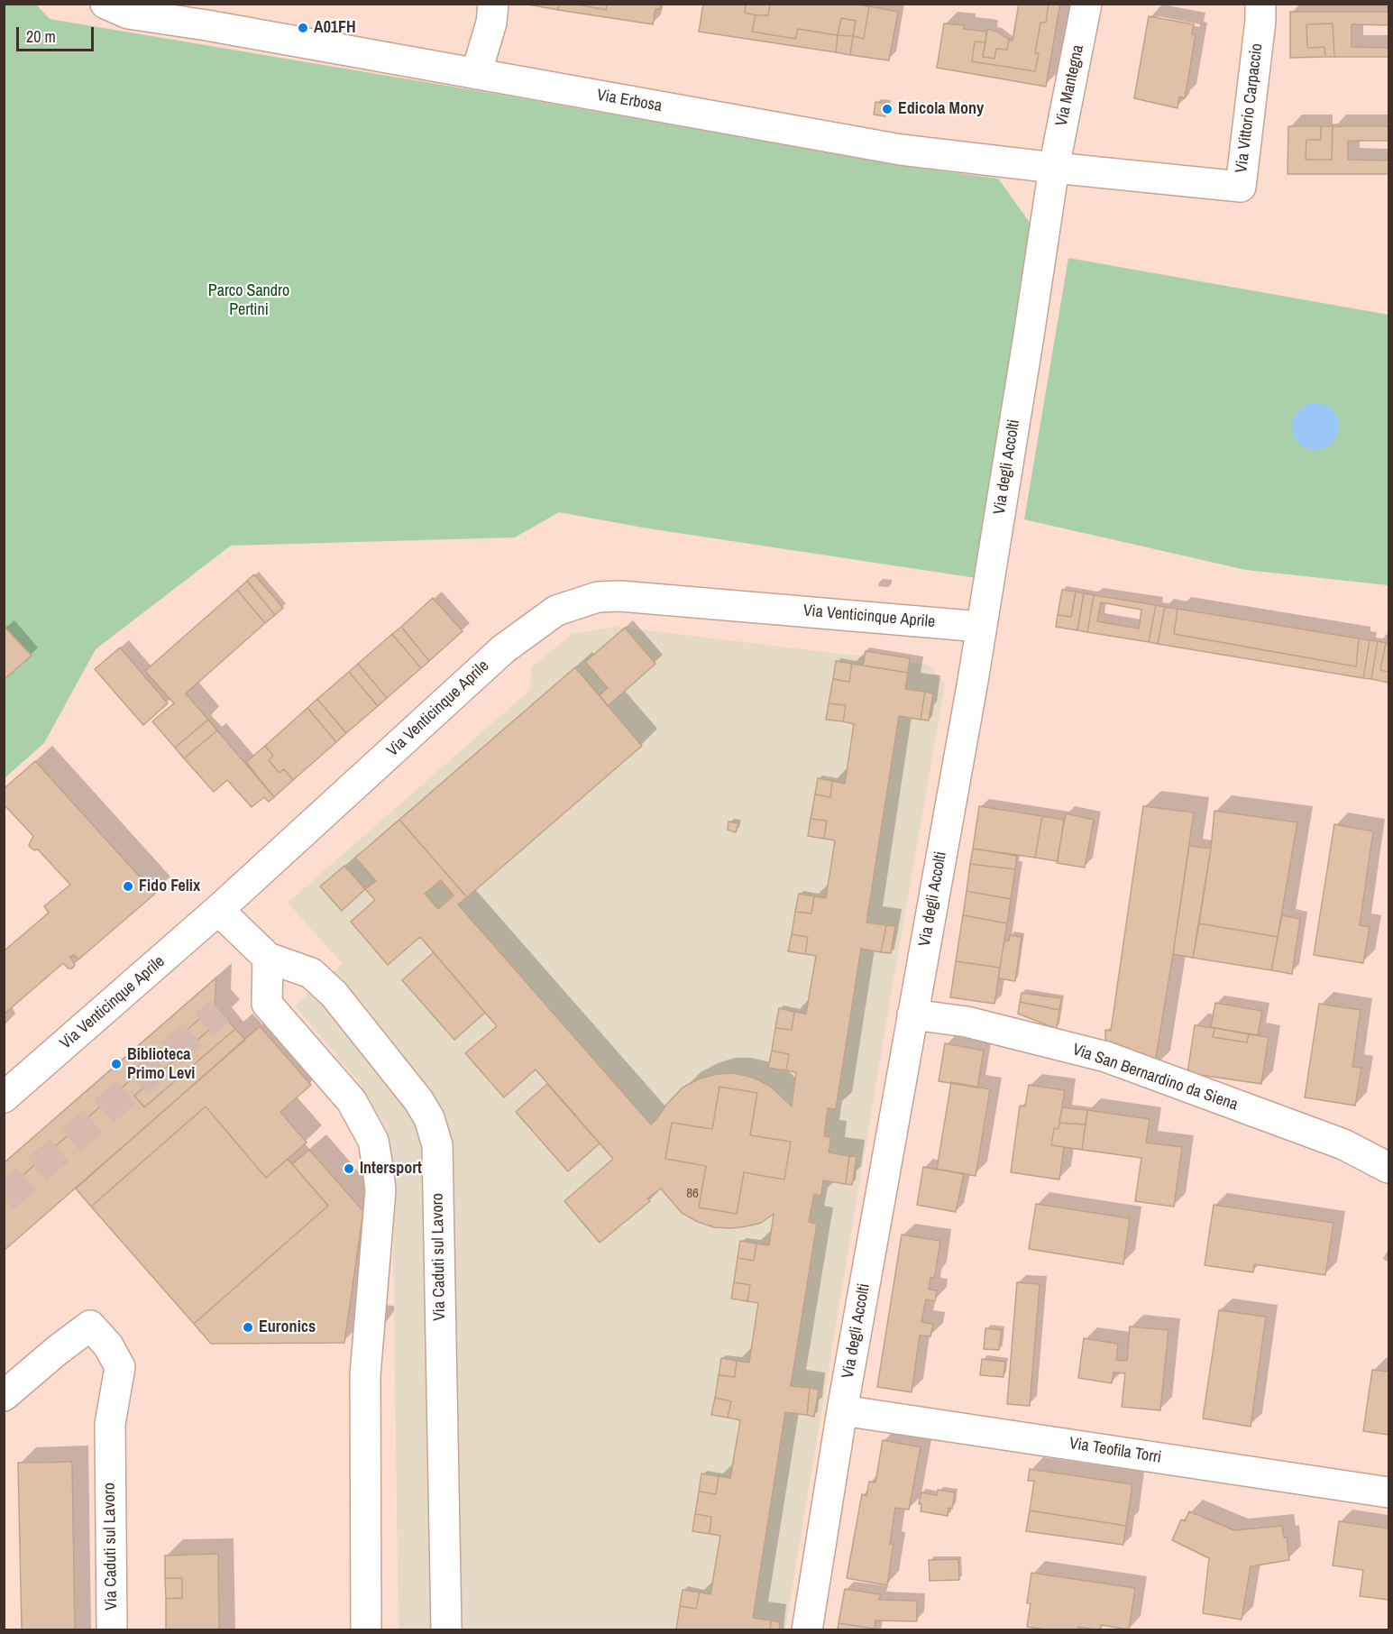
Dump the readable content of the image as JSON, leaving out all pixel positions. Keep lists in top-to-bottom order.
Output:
{
  "streets": {
    "street": [
      "Via Mantegna",
      "Via Erbosa",
      "Via Vittorio Carpaccio",
      "Via degli Accolti",
      "Via Venticinque Aprile",
      "Via San Bernardino da Siena",
      "Via Caduti sul Lavoro",
      "Via Teofila Torri"
    ]
  },
  "crossings": [
    ["Via Mantegna", "Via Erbosa"],
    ["Via Mantegna", "Via Vittorio Carpaccio"],
    ["Via Mantegna", "Via degli Accolti"],
    ["Via Erbosa", "Via Vittorio Carpaccio"],
    ["Via Erbosa", "Via degli Accolti"],
    ["Via Vittorio Carpaccio", "Via degli Accolti"],
    ["Via degli Accolti", "Via Venticinque Aprile"],
    ["Via degli Accolti", "Via San Bernardino da Siena"],
    ["Via degli Accolti", "Via Teofila Torri"],
    ["Via Venticinque Aprile", "Via Caduti sul Lavoro"]
  ],
  "parks": ["Parco Sandro Pertini"],
  "places": [
    "A01FH",
    "Edicola Mony",
    "Fido Felix",
    "Biblioteca Primo Levi",
    "Intersport",
    "Euronics"
  ],
  "house_numbers": ["86"],
  "scale_bar": "20 m"
}
